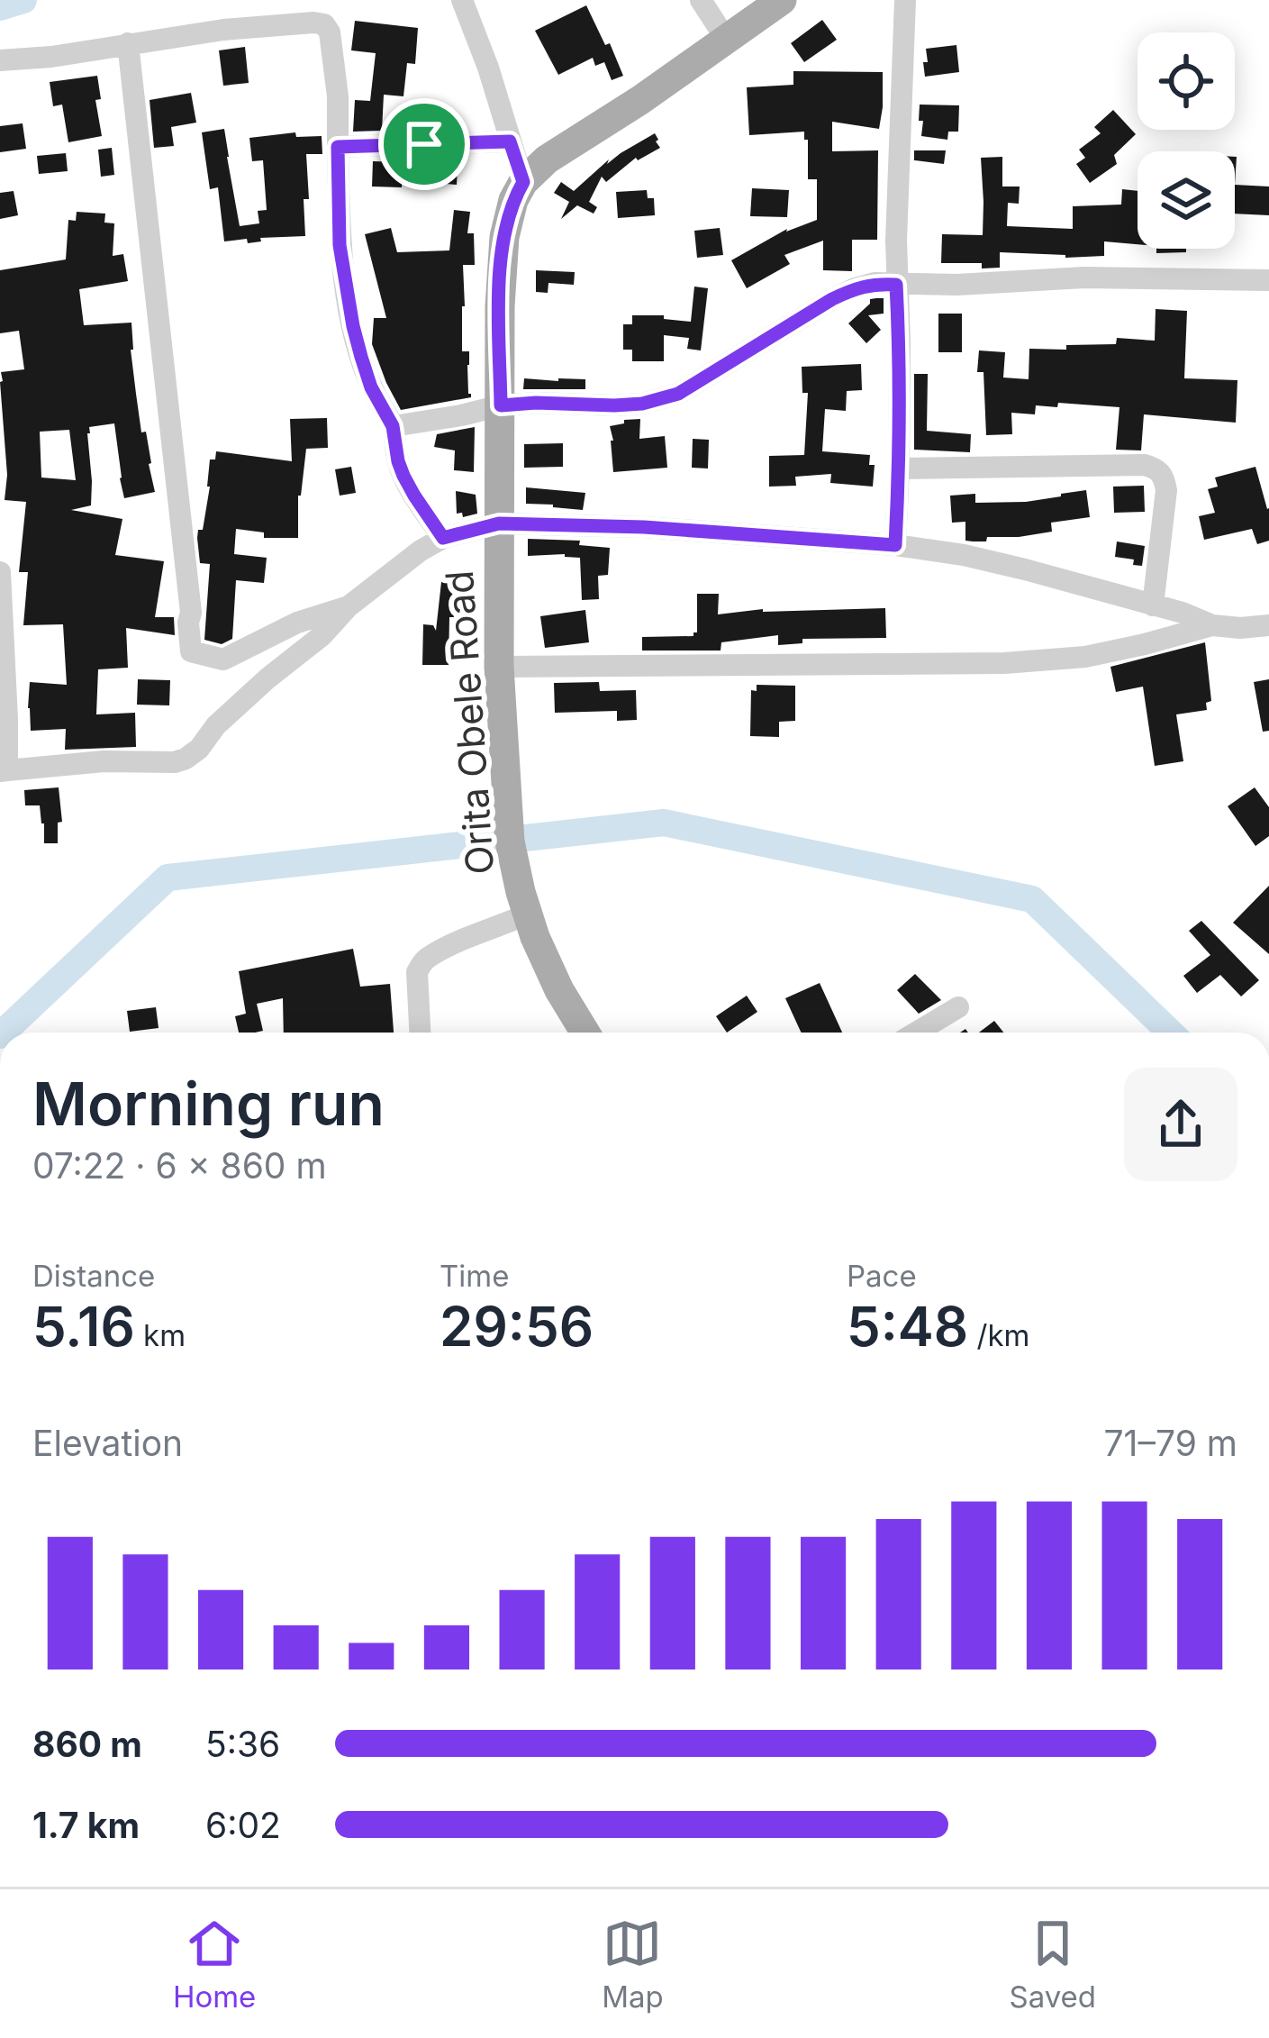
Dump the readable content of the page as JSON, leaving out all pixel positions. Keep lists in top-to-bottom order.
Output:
{
  "streets": {
    "main road": ["Orita Obele Road"]
  },
  "page": {
    "heading": ["Morning run", "07:22 · 6 × 860 m"],
    "stats": [
      ["Distance", "5.16 km"],
      ["Time", "29:56"],
      ["Pace", "5:48 /km"]
    ],
    "chart": ["Elevation", "71–79 m"],
    "list": [
      {
        "name": "860 m",
        "note": "5:36"
      },
      {
        "name": "1.7 km",
        "note": "6:02"
      }
    ],
    "tabs": ["Home", "Map", "Saved"]
  }
}
